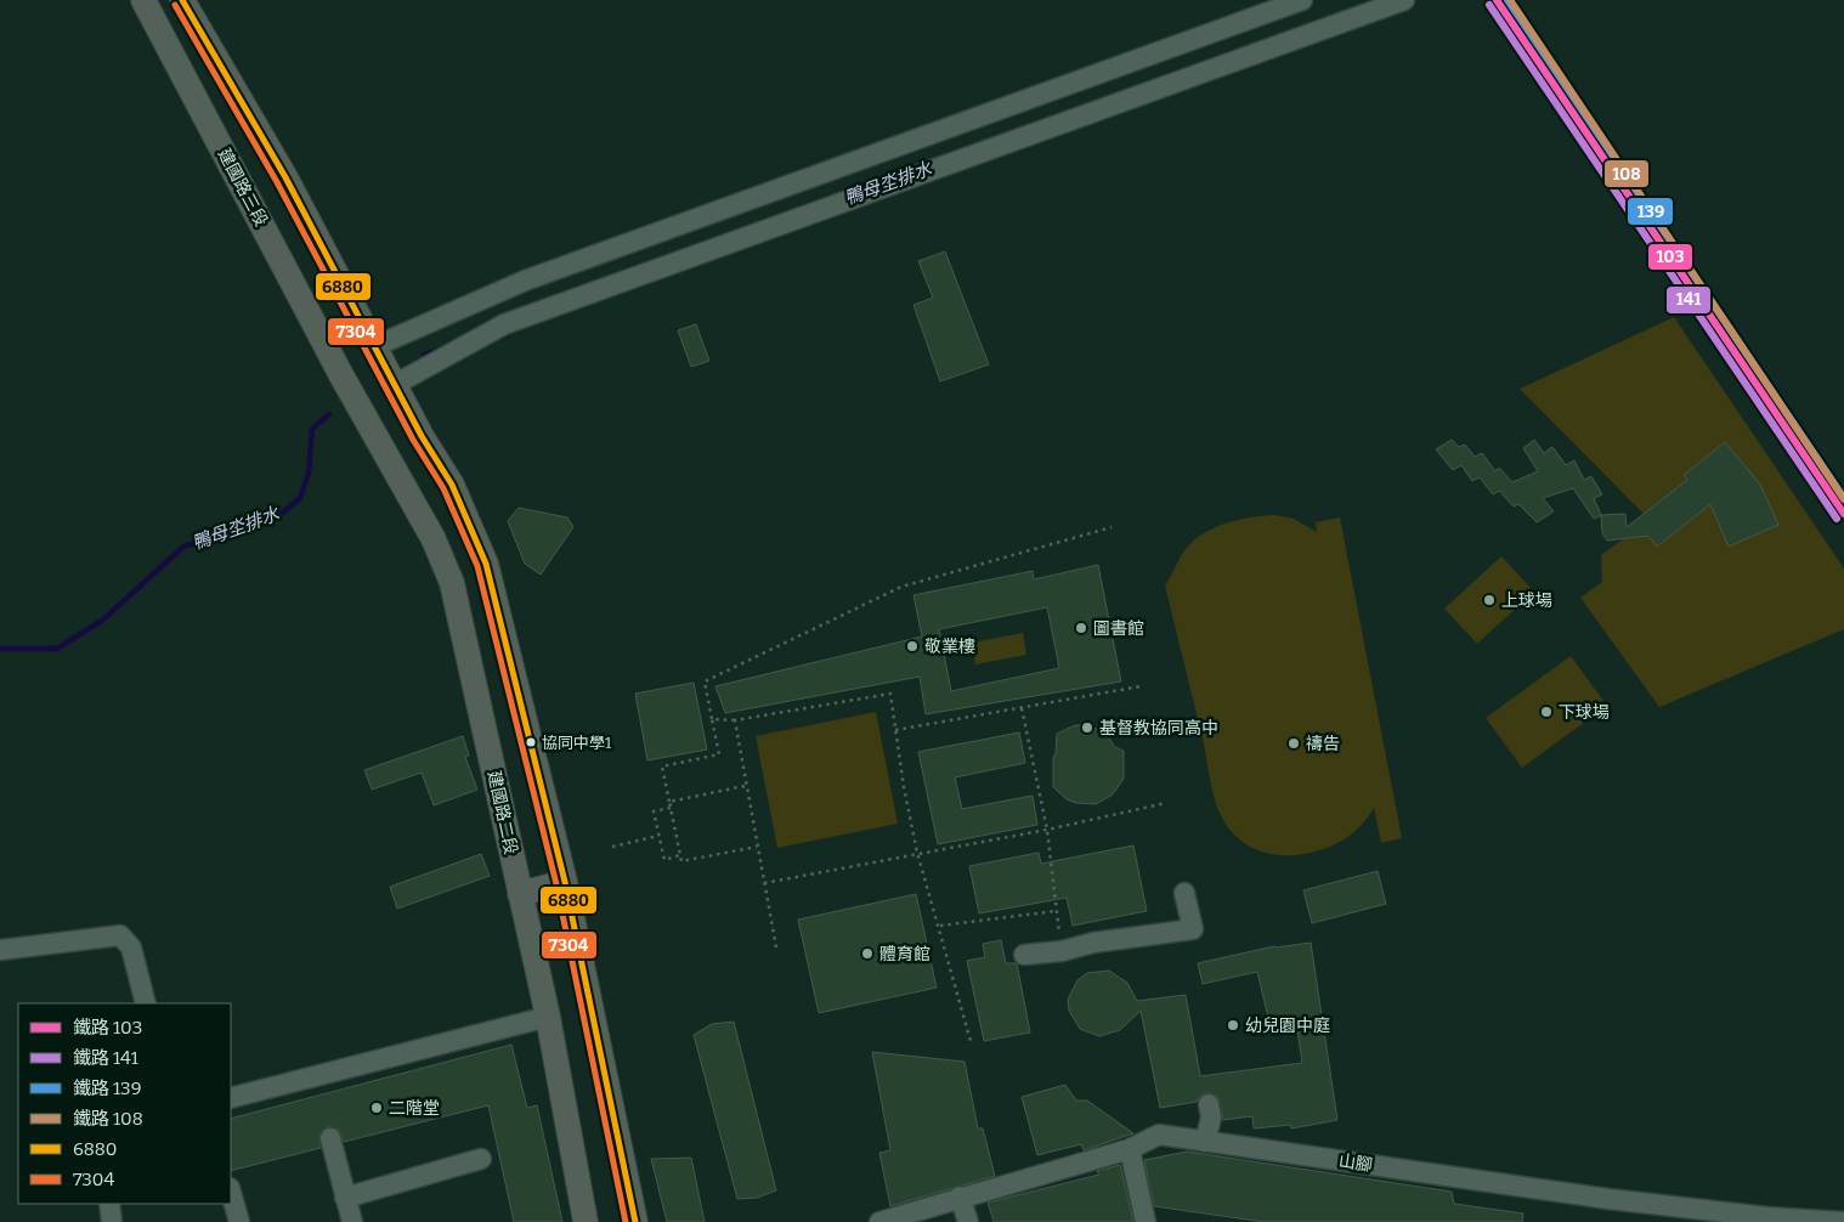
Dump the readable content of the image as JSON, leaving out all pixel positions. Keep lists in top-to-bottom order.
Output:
{
  "streets": {
    "main road": ["建國路三段", "建國路二段"],
    "street": ["山腳"]
  },
  "crossings": [
    ["建國路三段", "建國路二段"]
  ],
  "water": ["鴨母坔排水"],
  "places": [
    "上球場",
    "圖書館",
    "敬業樓",
    "下球場",
    "基督教協同高中",
    "協同中學1",
    "禱告",
    "體育館",
    "幼兒園中庭",
    "二階堂"
  ],
  "lines": [
    "rail line 103",
    "rail line 139",
    "rail line 108",
    "transit line 6880",
    "rail line 141",
    "transit line 7304"
  ],
  "legend": [
    "鐵路 103",
    "鐵路 141",
    "鐵路 139",
    "鐵路 108",
    "6880",
    "7304"
  ]
}
